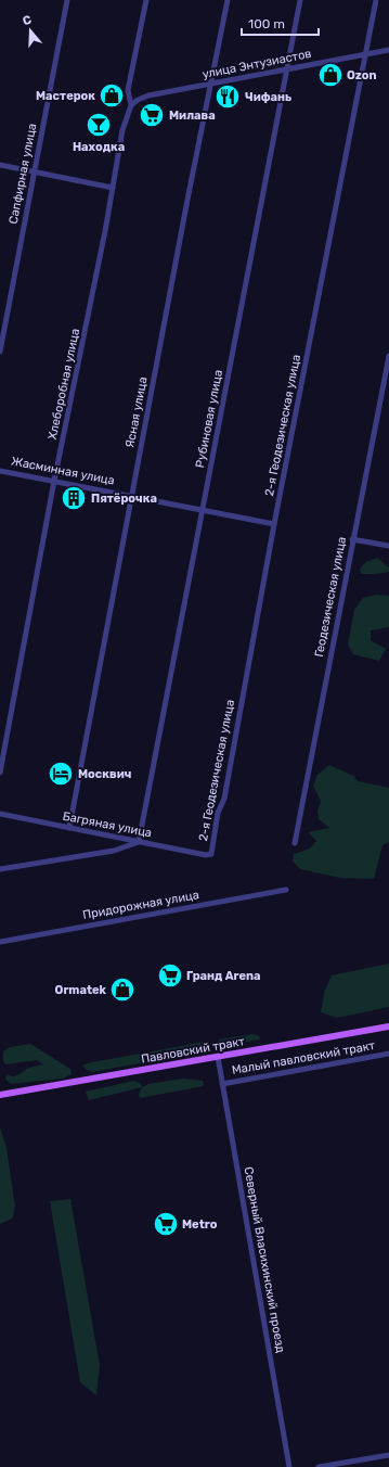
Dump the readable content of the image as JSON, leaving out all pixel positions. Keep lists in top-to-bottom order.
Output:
{
  "streets": {
    "main road": ["Павловский тракт"],
    "street": [
      "улица Энтузиастов",
      "Сапфирная улица",
      "Хлеборобная улица",
      "Ясная улица",
      "Рубиновая улица",
      "2-я Геодезическая улица",
      "Жасминная улица",
      "Геодезическая улица",
      "Багряная улица",
      "Придорожная улица",
      "Малый павловский тракт",
      "Северный Власихинский проезд"
    ]
  },
  "crossings": [
    ["улица Энтузиастов", "Хлеборобная улица"],
    ["улица Энтузиастов", "Ясная улица"],
    ["улица Энтузиастов", "Рубиновая улица"],
    ["улица Энтузиастов", "2-я Геодезическая улица"],
    ["Хлеборобная улица", "Жасминная улица"],
    ["Ясная улица", "Жасминная улица"],
    ["Ясная улица", "Багряная улица"],
    ["Рубиновая улица", "Жасминная улица"],
    ["Рубиновая улица", "Багряная улица"],
    ["2-я Геодезическая улица", "Жасминная улица"],
    ["2-я Геодезическая улица", "Багряная улица"],
    ["Павловский тракт", "Северный Власихинский проезд"],
    ["Малый павловский тракт", "Северный Власихинский проезд"]
  ],
  "places": {
    "shop": ["Ozon", "Мастерок", "Ormatek"],
    "restaurant": ["Чифань"],
    "supermarket": ["Милава", "Гранд Arena", "Metro"],
    "bar": ["Находка"],
    "building": ["Пятёрочка"],
    "hotel": ["Москвич"]
  },
  "scale_bar": "100 m",
  "north": "top"
}
